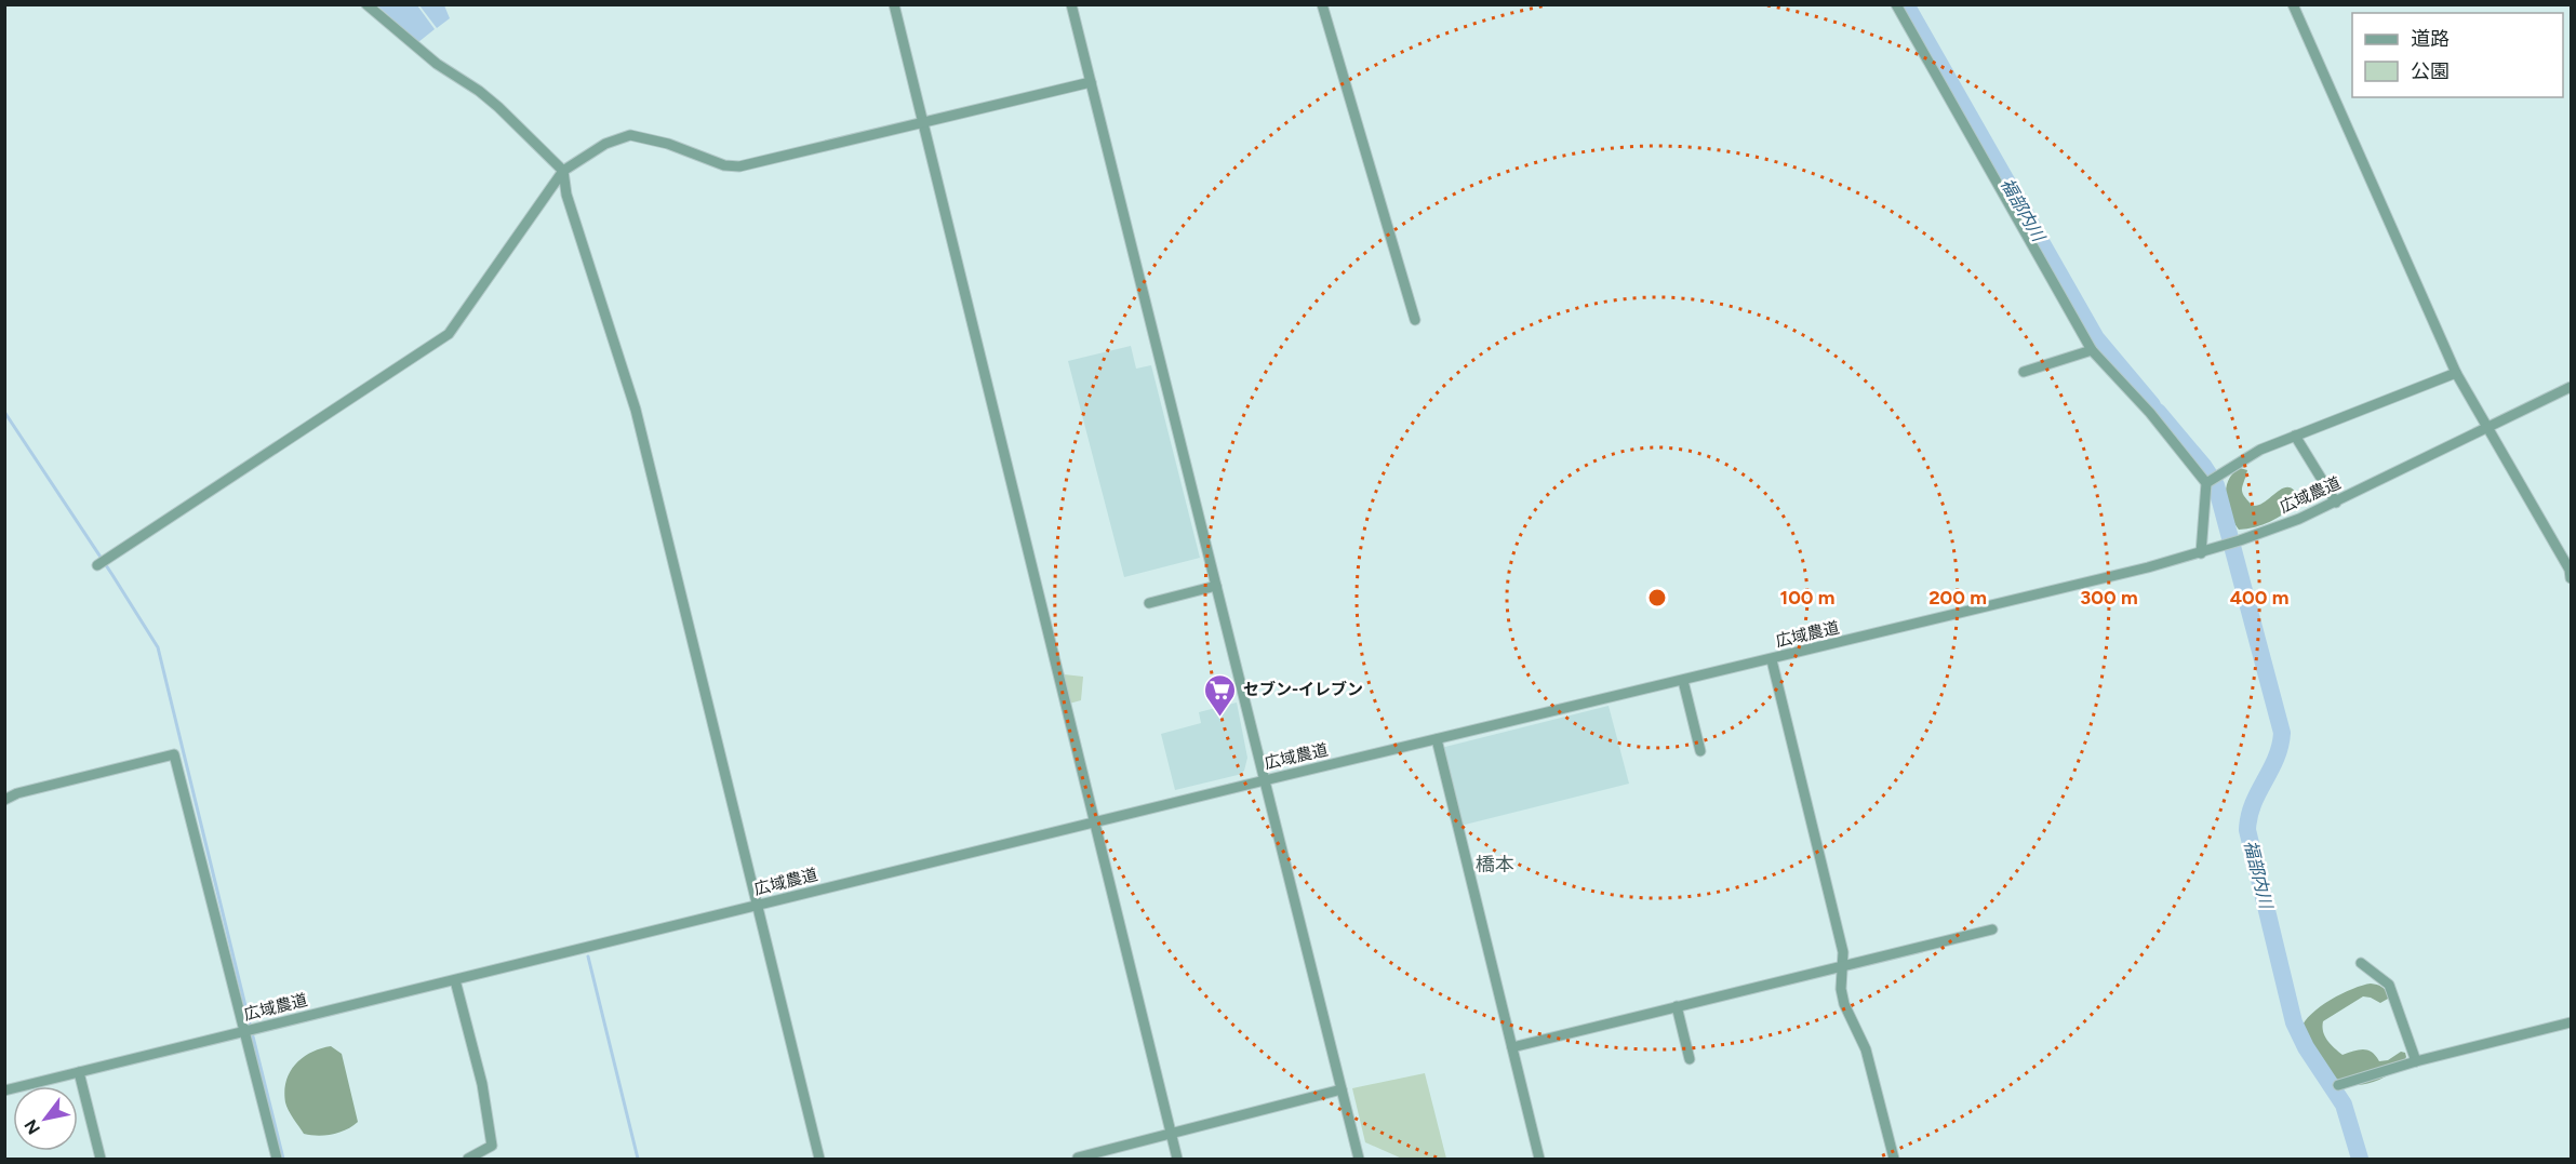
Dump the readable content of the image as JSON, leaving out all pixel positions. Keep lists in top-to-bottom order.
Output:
{
  "streets": {
    "street": ["広域農道"]
  },
  "districts": ["橋本"],
  "water": ["福部内川"],
  "places": {
    "supermarket": ["セブン-イレブン"]
  },
  "legend": ["道路", "公園"],
  "north": "bottom left",
  "rings": [
    "100 m",
    "200 m",
    "300 m",
    "400 m"
  ]
}
